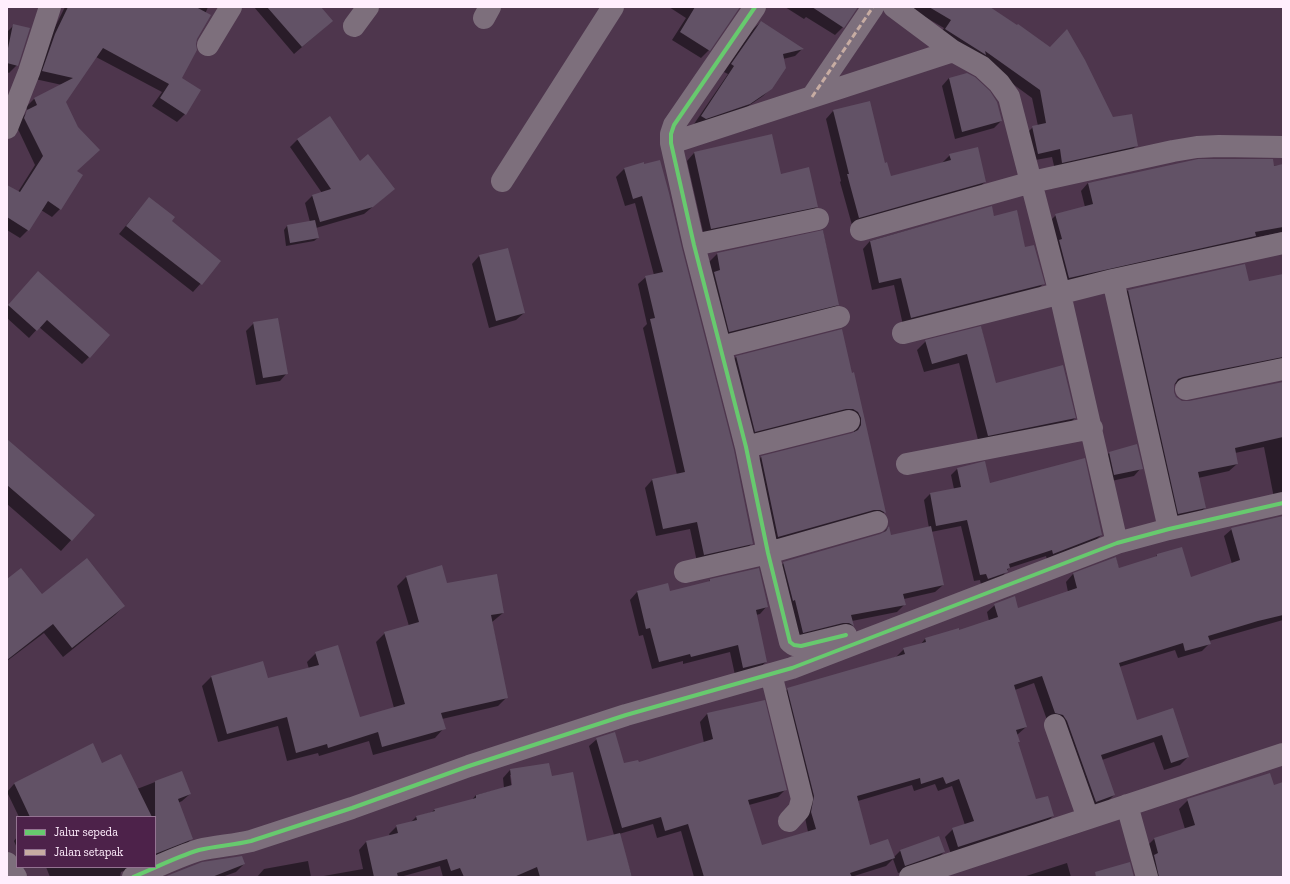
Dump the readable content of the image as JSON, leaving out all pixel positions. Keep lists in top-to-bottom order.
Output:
{
  "legend": ["Jalur sepeda", "Jalan setapak"]
}
